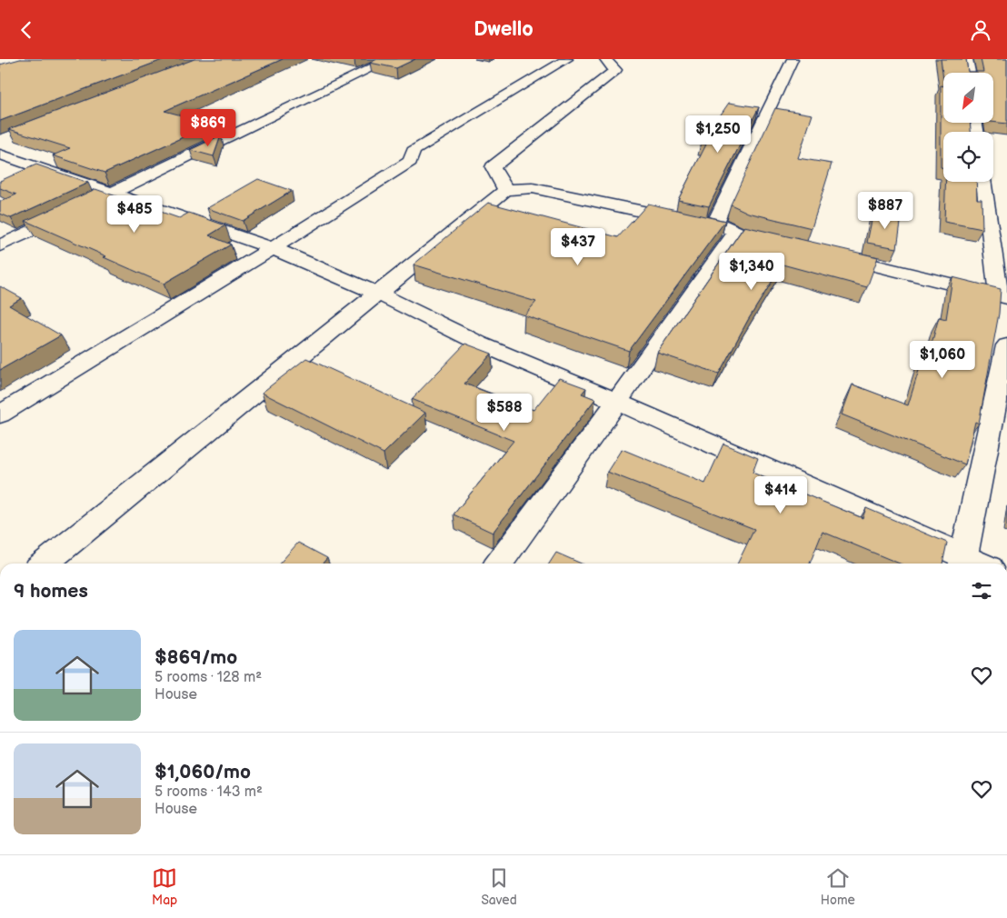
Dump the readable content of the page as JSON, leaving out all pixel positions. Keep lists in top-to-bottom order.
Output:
{
  "north": "bottom left",
  "page": {
    "header": "Dwello",
    "price": [
      "$869",
      "$1,250",
      "$887",
      "$485",
      "$437",
      "$1,340",
      "$1,060",
      "$588",
      "$414"
    ],
    "heading": "9 homes",
    "list": [
      {
        "name": "$869/mo",
        "note": "5 rooms · 128 m² · House"
      },
      {
        "name": "$1,060/mo",
        "note": "5 rooms · 143 m² · House"
      }
    ],
    "tabs": ["Map", "Saved", "Home"]
  }
}
